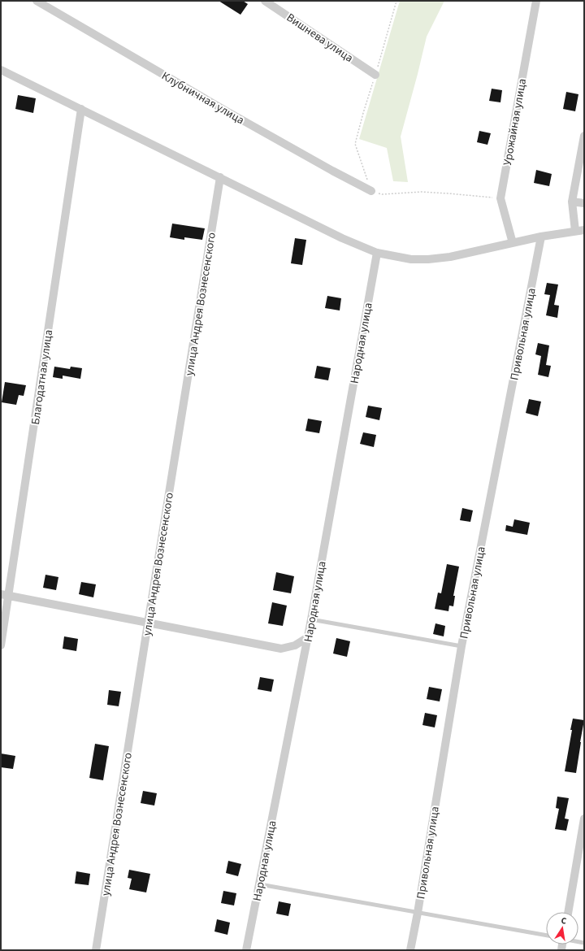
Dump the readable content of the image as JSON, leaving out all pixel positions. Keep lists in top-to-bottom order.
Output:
{
  "streets": {
    "street": [
      "Вишнева улица",
      "Клубничная улица",
      "Урожайная улица",
      "улица Андрея Вознесенского",
      "Привольная улица",
      "Народная улица",
      "Благодатная улица"
    ]
  },
  "north": "top"
}
